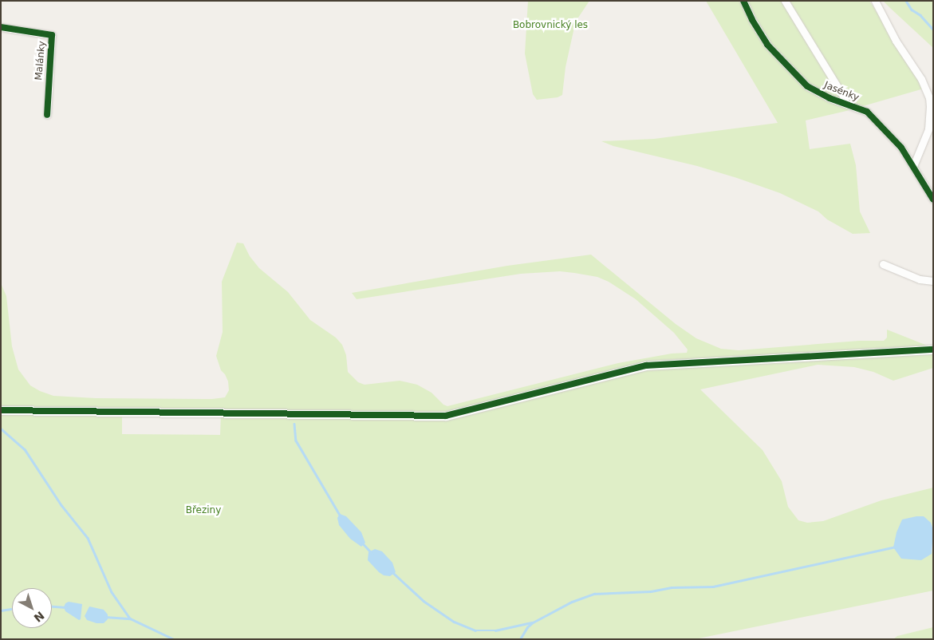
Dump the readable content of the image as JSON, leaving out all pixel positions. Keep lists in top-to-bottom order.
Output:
{
  "streets": {
    "street": ["Malánky", "Jasénky"]
  },
  "parks": ["Bobrovnický les", "Březiny"],
  "north": "bottom right"
}
